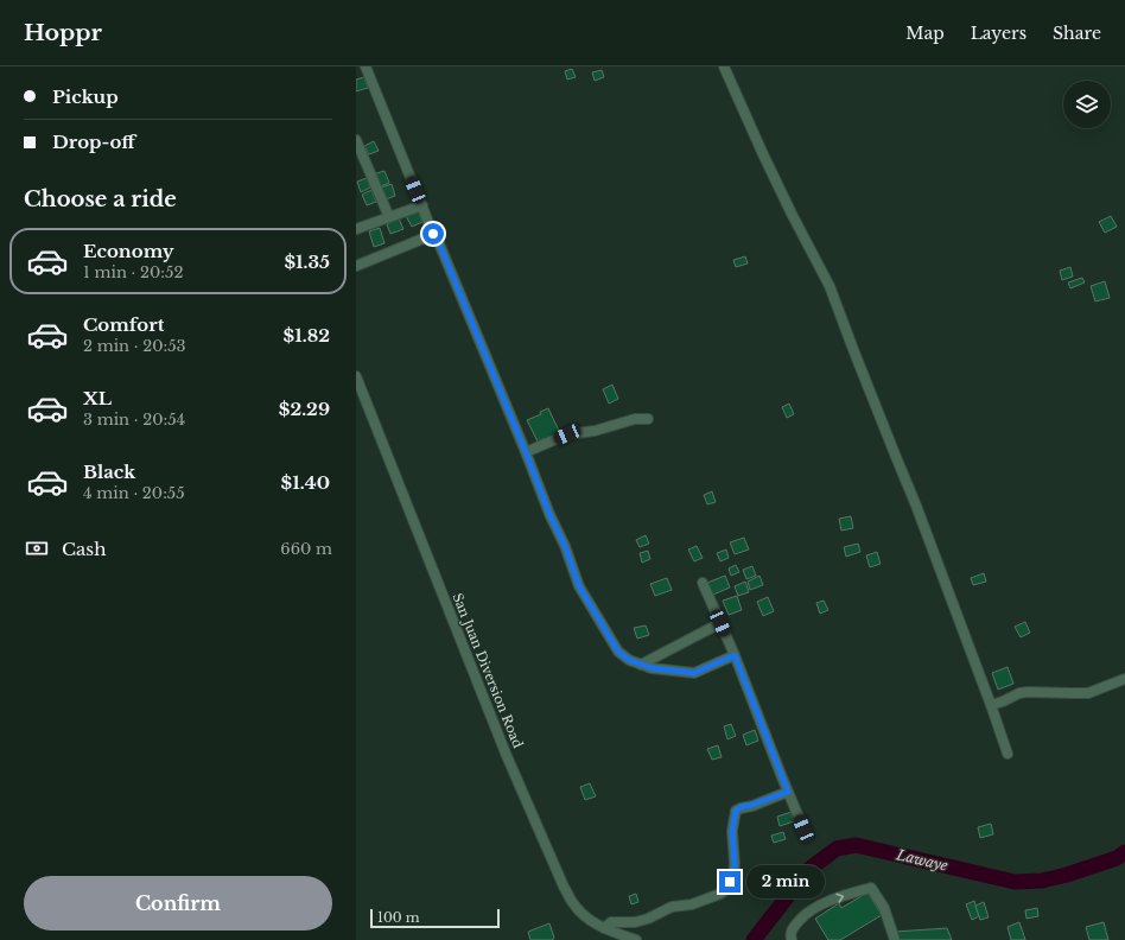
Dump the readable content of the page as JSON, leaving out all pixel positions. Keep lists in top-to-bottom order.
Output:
{
  "streets": {
    "street": ["San Juan Diversion Road"]
  },
  "water": ["Lawaye"],
  "scale_bar": "100 m",
  "page": {
    "header": "Hoppr",
    "nav": ["Map", "Layers", "Share"],
    "banner": ["Pickup", "Drop-off"],
    "heading": "Choose a ride",
    "list": [
      {
        "name": "Economy",
        "note": "1 min · 20:52",
        "value": "$1.35"
      },
      {
        "name": "Comfort",
        "note": "2 min · 20:53",
        "value": "$1.82"
      },
      {
        "name": "XL",
        "note": "3 min · 20:54",
        "value": "$2.29"
      },
      {
        "name": "Black",
        "note": "4 min · 20:55",
        "value": "$1.40"
      }
    ],
    "pay": ["Cash", "660 m"],
    "bubble": "2 min",
    "buttons": "Confirm",
    "scale": "100 m"
  }
}
